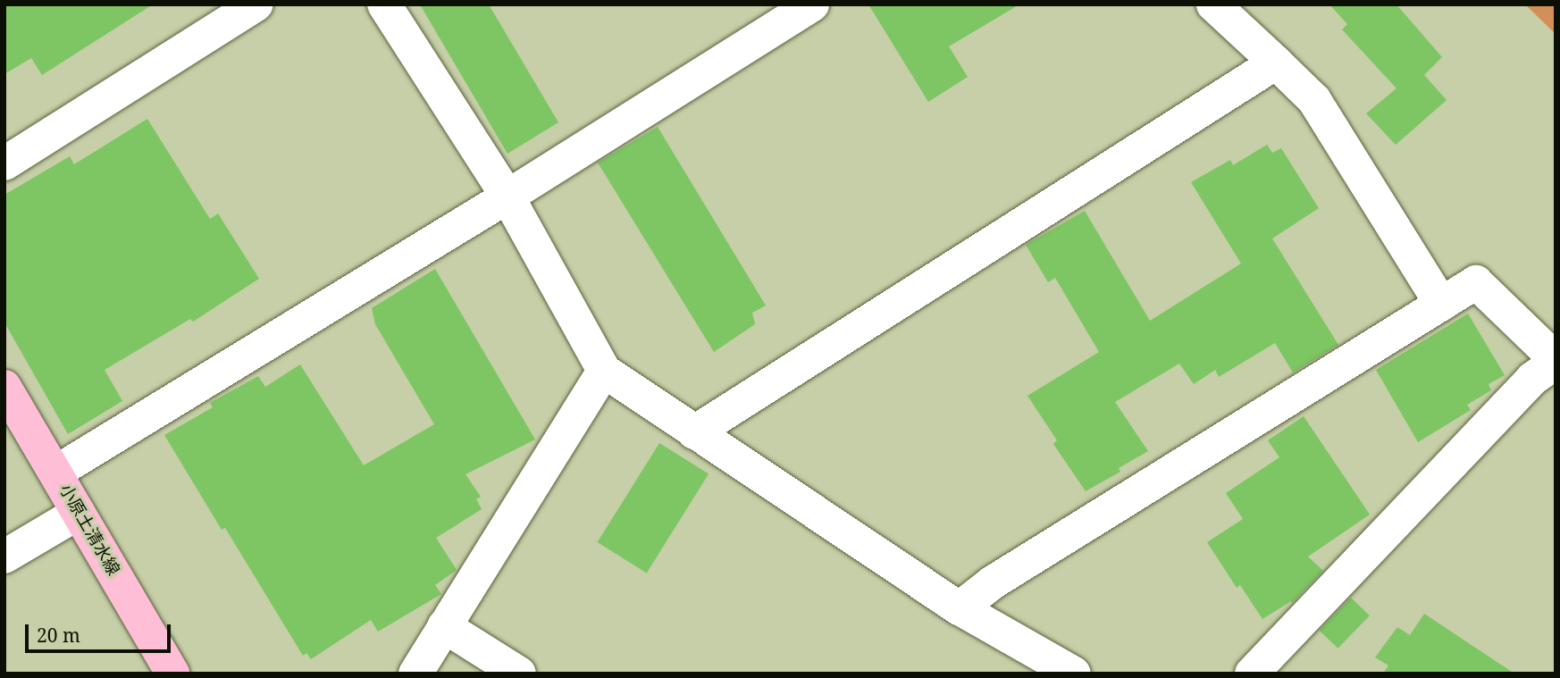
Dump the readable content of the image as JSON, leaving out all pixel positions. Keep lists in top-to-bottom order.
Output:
{
  "streets": {
    "main road": ["小原土清水線"]
  },
  "scale_bar": "20 m"
}
